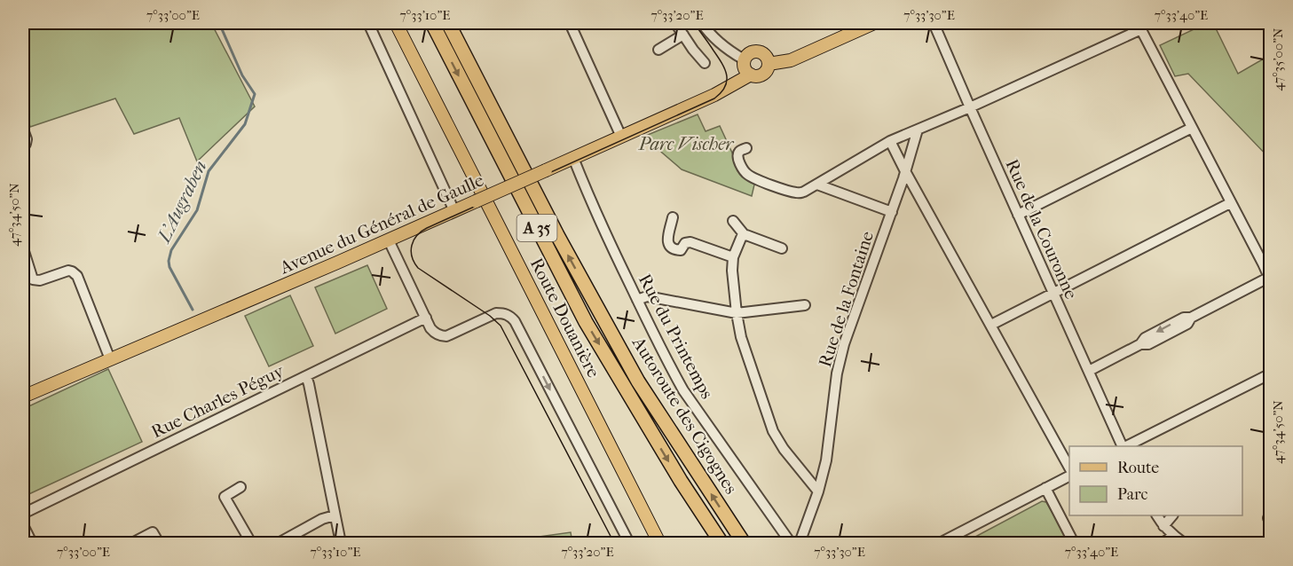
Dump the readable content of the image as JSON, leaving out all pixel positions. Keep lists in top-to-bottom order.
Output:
{
  "streets": {
    "highway": ["A 35", "Autoroute des Cigognes"],
    "main road": ["Avenue du Général de Gaulle", "Route Douanière"],
    "street": [
      "Rue de la Couronne",
      "Rue de la Fontaine",
      "Rue du Printemps",
      "Rue Charles Péguy"
    ]
  },
  "crossings": [
    ["Avenue du Général de Gaulle", "Rue du Printemps"]
  ],
  "water": ["L'Augraben"],
  "parks": ["Parc Vischer"],
  "legend": ["Route", "Parc"],
  "coordinates": [
    "7°33'00\"E",
    "7°33'10\"E",
    "7°33'20\"E",
    "7°33'30\"E",
    "7°33'40\"E",
    "47°35'00\"N",
    "47°34'50\"N"
  ]
}
